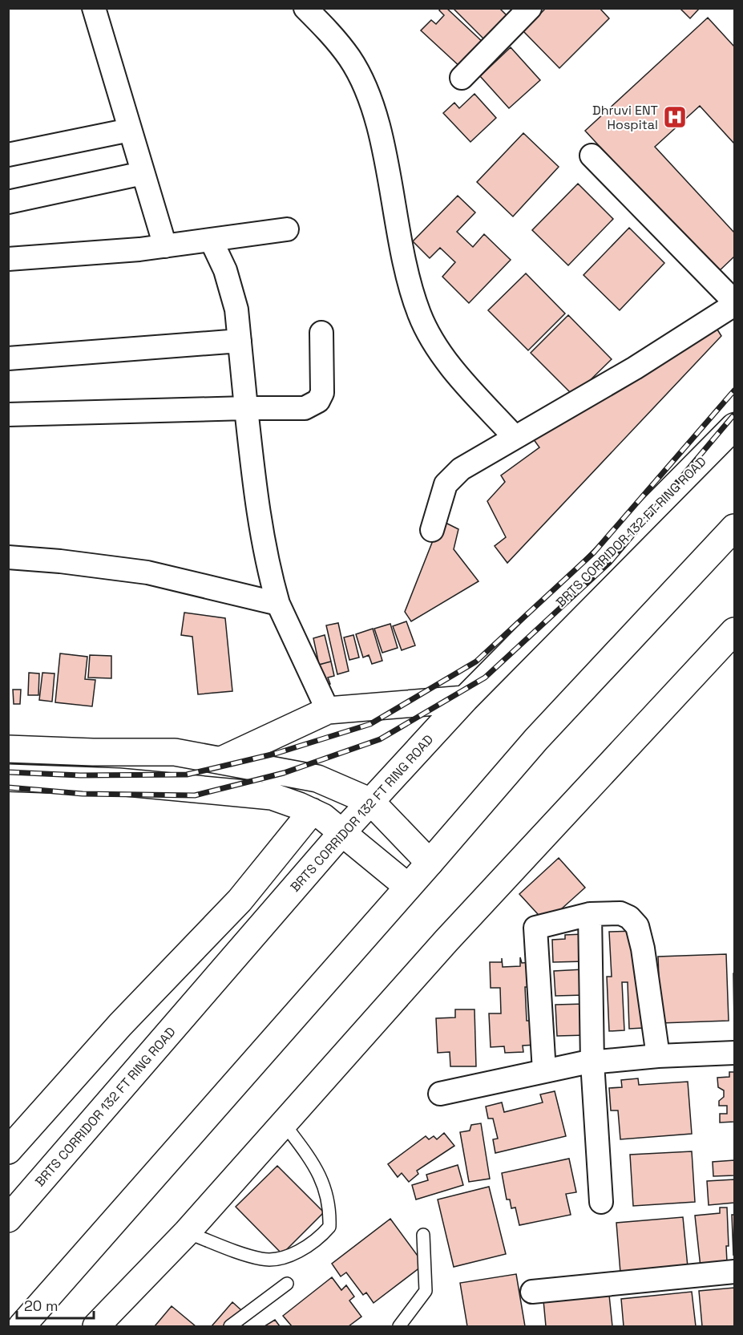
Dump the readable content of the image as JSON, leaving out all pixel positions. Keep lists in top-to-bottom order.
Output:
{
  "streets": {
    "main road": ["BRTS CORRIDOR 132 FT RING ROAD"]
  },
  "places": {
    "hospital": ["Dhruvi ENT Hospital"]
  },
  "scale_bar": "20 m"
}
